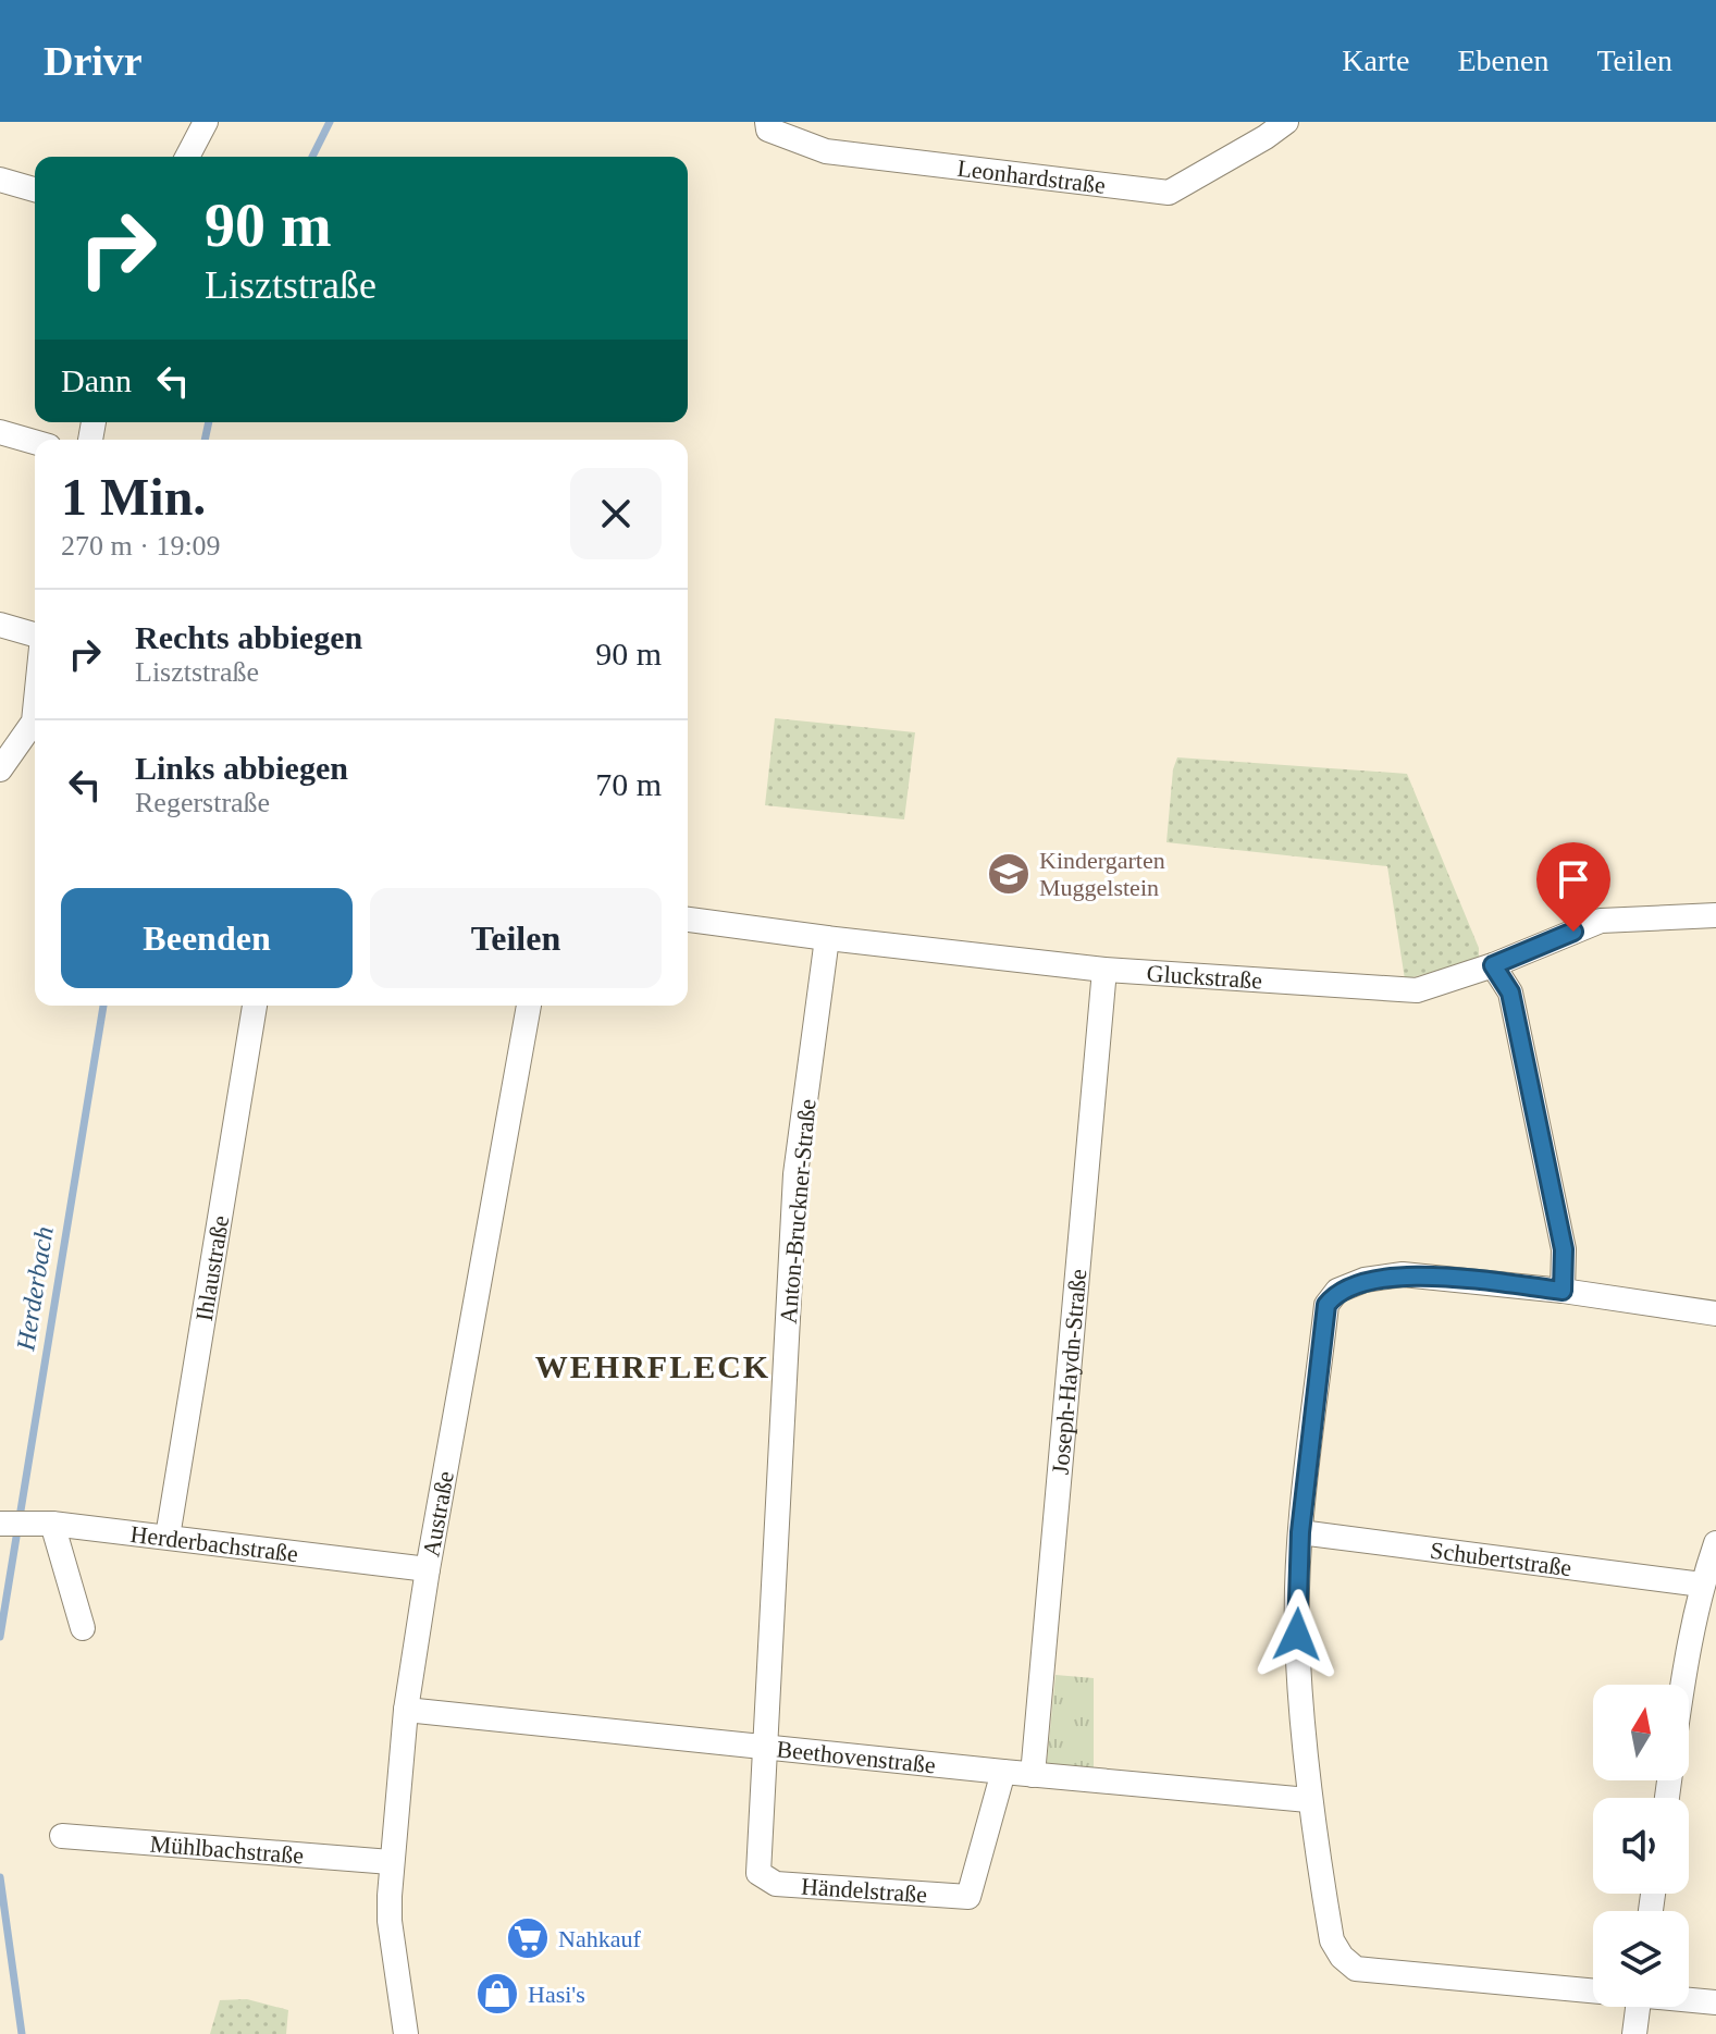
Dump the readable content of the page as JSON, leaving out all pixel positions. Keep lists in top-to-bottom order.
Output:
{
  "streets": {
    "street": [
      "Leonhardstraße",
      "Gluckstraße",
      "Anton-Bruckner-Straße",
      "Ihlaustraße",
      "Joseph-Haydn-Straße",
      "Austraße",
      "Herderbachstraße",
      "Schubertstraße",
      "Beethovenstraße",
      "Mühlbachstraße",
      "Händelstraße"
    ]
  },
  "crossings": [
    ["Gluckstraße", "Anton-Bruckner-Straße"],
    ["Gluckstraße", "Joseph-Haydn-Straße"],
    ["Anton-Bruckner-Straße", "Beethovenstraße"],
    ["Anton-Bruckner-Straße", "Händelstraße"],
    ["Ihlaustraße", "Herderbachstraße"],
    ["Joseph-Haydn-Straße", "Beethovenstraße"],
    ["Austraße", "Herderbachstraße"],
    ["Austraße", "Beethovenstraße"],
    ["Austraße", "Mühlbachstraße"],
    ["Beethovenstraße", "Händelstraße"]
  ],
  "districts": ["WEHRFLECK"],
  "water": ["Herderbach"],
  "places": {
    "school or university": ["Kindergarten Muggelstein"],
    "supermarket": ["Nahkauf"],
    "shop": ["Hasi's"]
  },
  "north": "top",
  "page": {
    "header": "Drivr",
    "nav": ["Karte", "Ebenen", "Teilen"],
    "turn": ["90 m", "Lisztstraße"],
    "then": "Dann",
    "heading": ["1 Min.", "270 m · 19:09"],
    "list": [
      {
        "name": "Rechts abbiegen",
        "note": "Lisztstraße",
        "value": "90 m"
      },
      {
        "name": "Links abbiegen",
        "note": "Regerstraße",
        "value": "70 m"
      }
    ],
    "buttons": ["Beenden", "Teilen"]
  }
}
